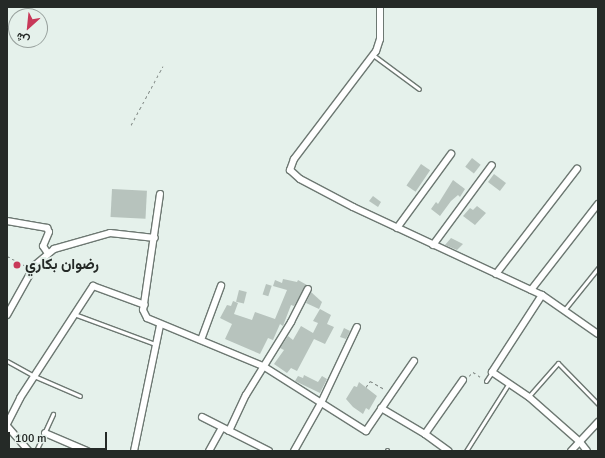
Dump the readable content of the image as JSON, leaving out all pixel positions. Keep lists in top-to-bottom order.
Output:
{
  "places": ["رضوان بكاري"],
  "scale_bar": "100 m",
  "north": "bottom left"
}
